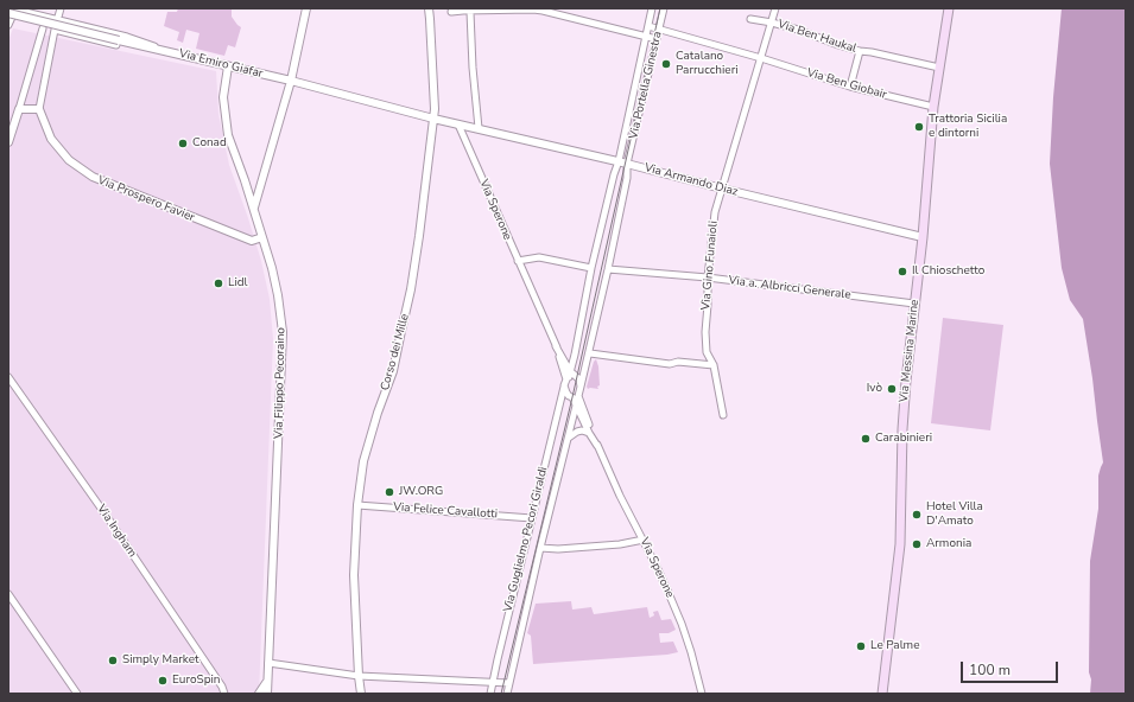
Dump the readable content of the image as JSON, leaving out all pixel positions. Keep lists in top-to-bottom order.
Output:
{
  "streets": {
    "main road": ["Via Messina Marine"],
    "street": [
      "Via Ben Haukal",
      "Via Emiro Giafar",
      "Via Ben Giobair",
      "Via Portella Ginestra",
      "Via Armando Diaz",
      "Via Prospero Favier",
      "Via Sperone",
      "Via Gino Funaioli",
      "Via a. Albricci Generale",
      "Corso dei Mille",
      "Via Filippo Pecoraino",
      "Via Felice Cavallotti",
      "Via Ingham",
      "Via Guglielmo Pecori Giraldi"
    ]
  },
  "crossings": [
    ["Via Ben Haukal", "Via Gino Funaioli"],
    ["Via Ben Haukal", "Via Messina Marine"],
    ["Via Emiro Giafar", "Via Armando Diaz"],
    ["Via Emiro Giafar", "Via Sperone"],
    ["Via Emiro Giafar", "Corso dei Mille"],
    ["Via Emiro Giafar", "Via Filippo Pecoraino"],
    ["Via Ben Giobair", "Via Portella Ginestra"],
    ["Via Ben Giobair", "Via Gino Funaioli"],
    ["Via Ben Giobair", "Via Messina Marine"],
    ["Via Portella Ginestra", "Via Armando Diaz"],
    ["Via Portella Ginestra", "Via Guglielmo Pecori Giraldi"],
    ["Via Armando Diaz", "Via Sperone"],
    ["Via Armando Diaz", "Via Gino Funaioli"],
    ["Via Armando Diaz", "Via Messina Marine"],
    ["Via Armando Diaz", "Via Guglielmo Pecori Giraldi"],
    ["Via Prospero Favier", "Via Filippo Pecoraino"],
    ["Via Gino Funaioli", "Via a. Albricci Generale"],
    ["Via a. Albricci Generale", "Via Messina Marine"],
    ["Corso dei Mille", "Via Felice Cavallotti"],
    ["Via Felice Cavallotti", "Via Guglielmo Pecori Giraldi"]
  ],
  "places": [
    "Catalano Parrucchieri",
    "Trattoria Sicilia e dintorni",
    "Conad",
    "Il Chioschetto",
    "Lidl",
    "Ivò",
    "Carabinieri",
    "JW.ORG",
    "Hotel Villa D'Amato",
    "Armonia",
    "Le Palme",
    "Simply Market",
    "EuroSpin"
  ],
  "scale_bar": "100 m"
}
